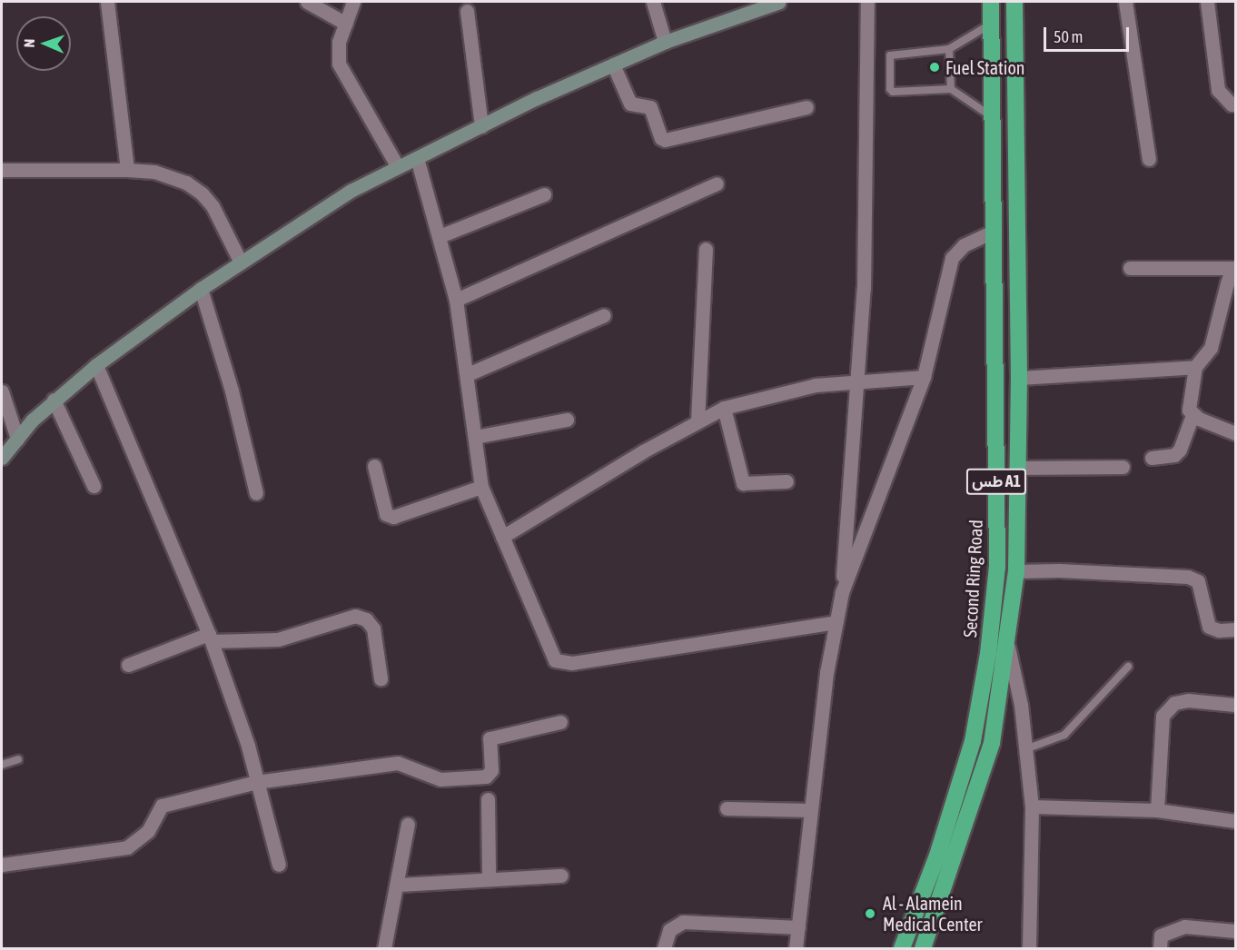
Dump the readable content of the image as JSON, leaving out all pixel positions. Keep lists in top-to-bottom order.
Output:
{
  "streets": {
    "highway": ["طس A1", "Second Ring Road"]
  },
  "places": ["Fuel Station", "Al - Alamein Medical Center"],
  "scale_bar": "50 m",
  "north": "left"
}
